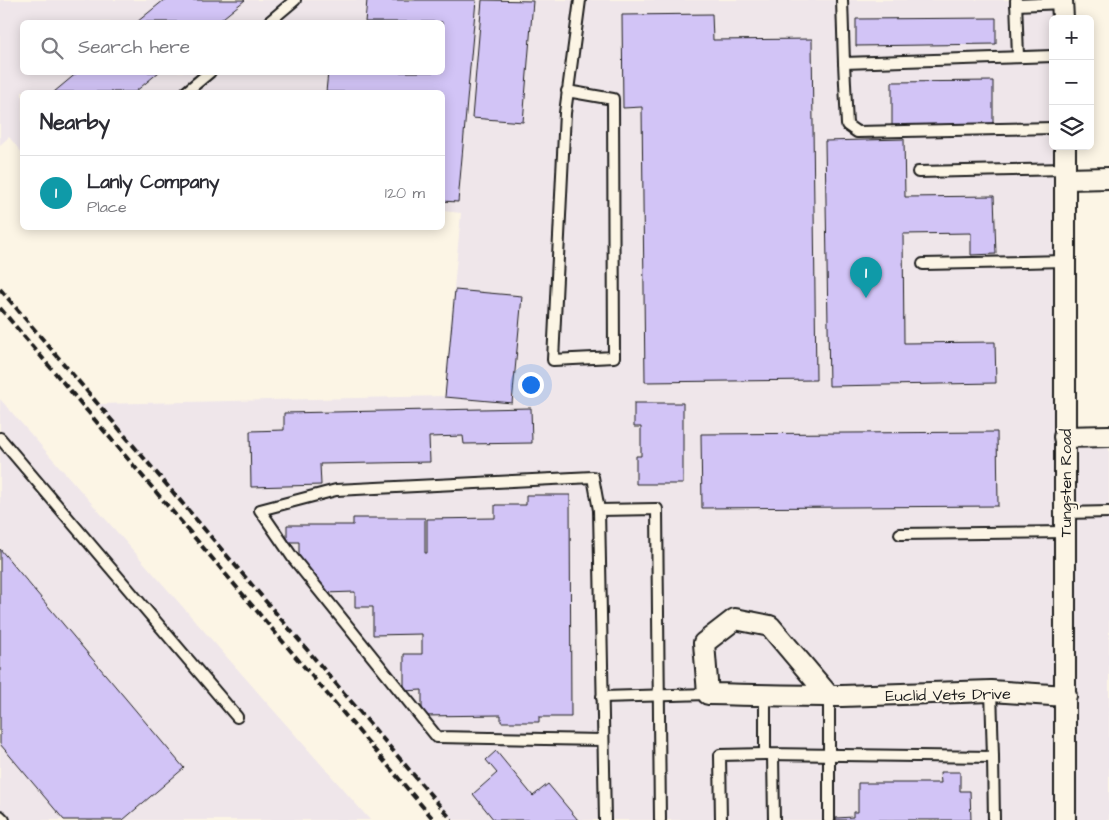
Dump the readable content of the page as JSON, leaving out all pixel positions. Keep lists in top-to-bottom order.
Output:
{
  "streets": {
    "street": ["Tungsten Road", "Euclid Vets Drive"]
  },
  "crossings": [
    ["Tungsten Road", "Euclid Vets Drive"]
  ],
  "page": {
    "map_buttons": ["+", "−"],
    "search": "Search here",
    "heading": "Nearby",
    "list": [
      {
        "mark": "1",
        "name": "Lanly Company",
        "note": "Place",
        "value": "120 m"
      }
    ],
    "pins": "1"
  }
}
